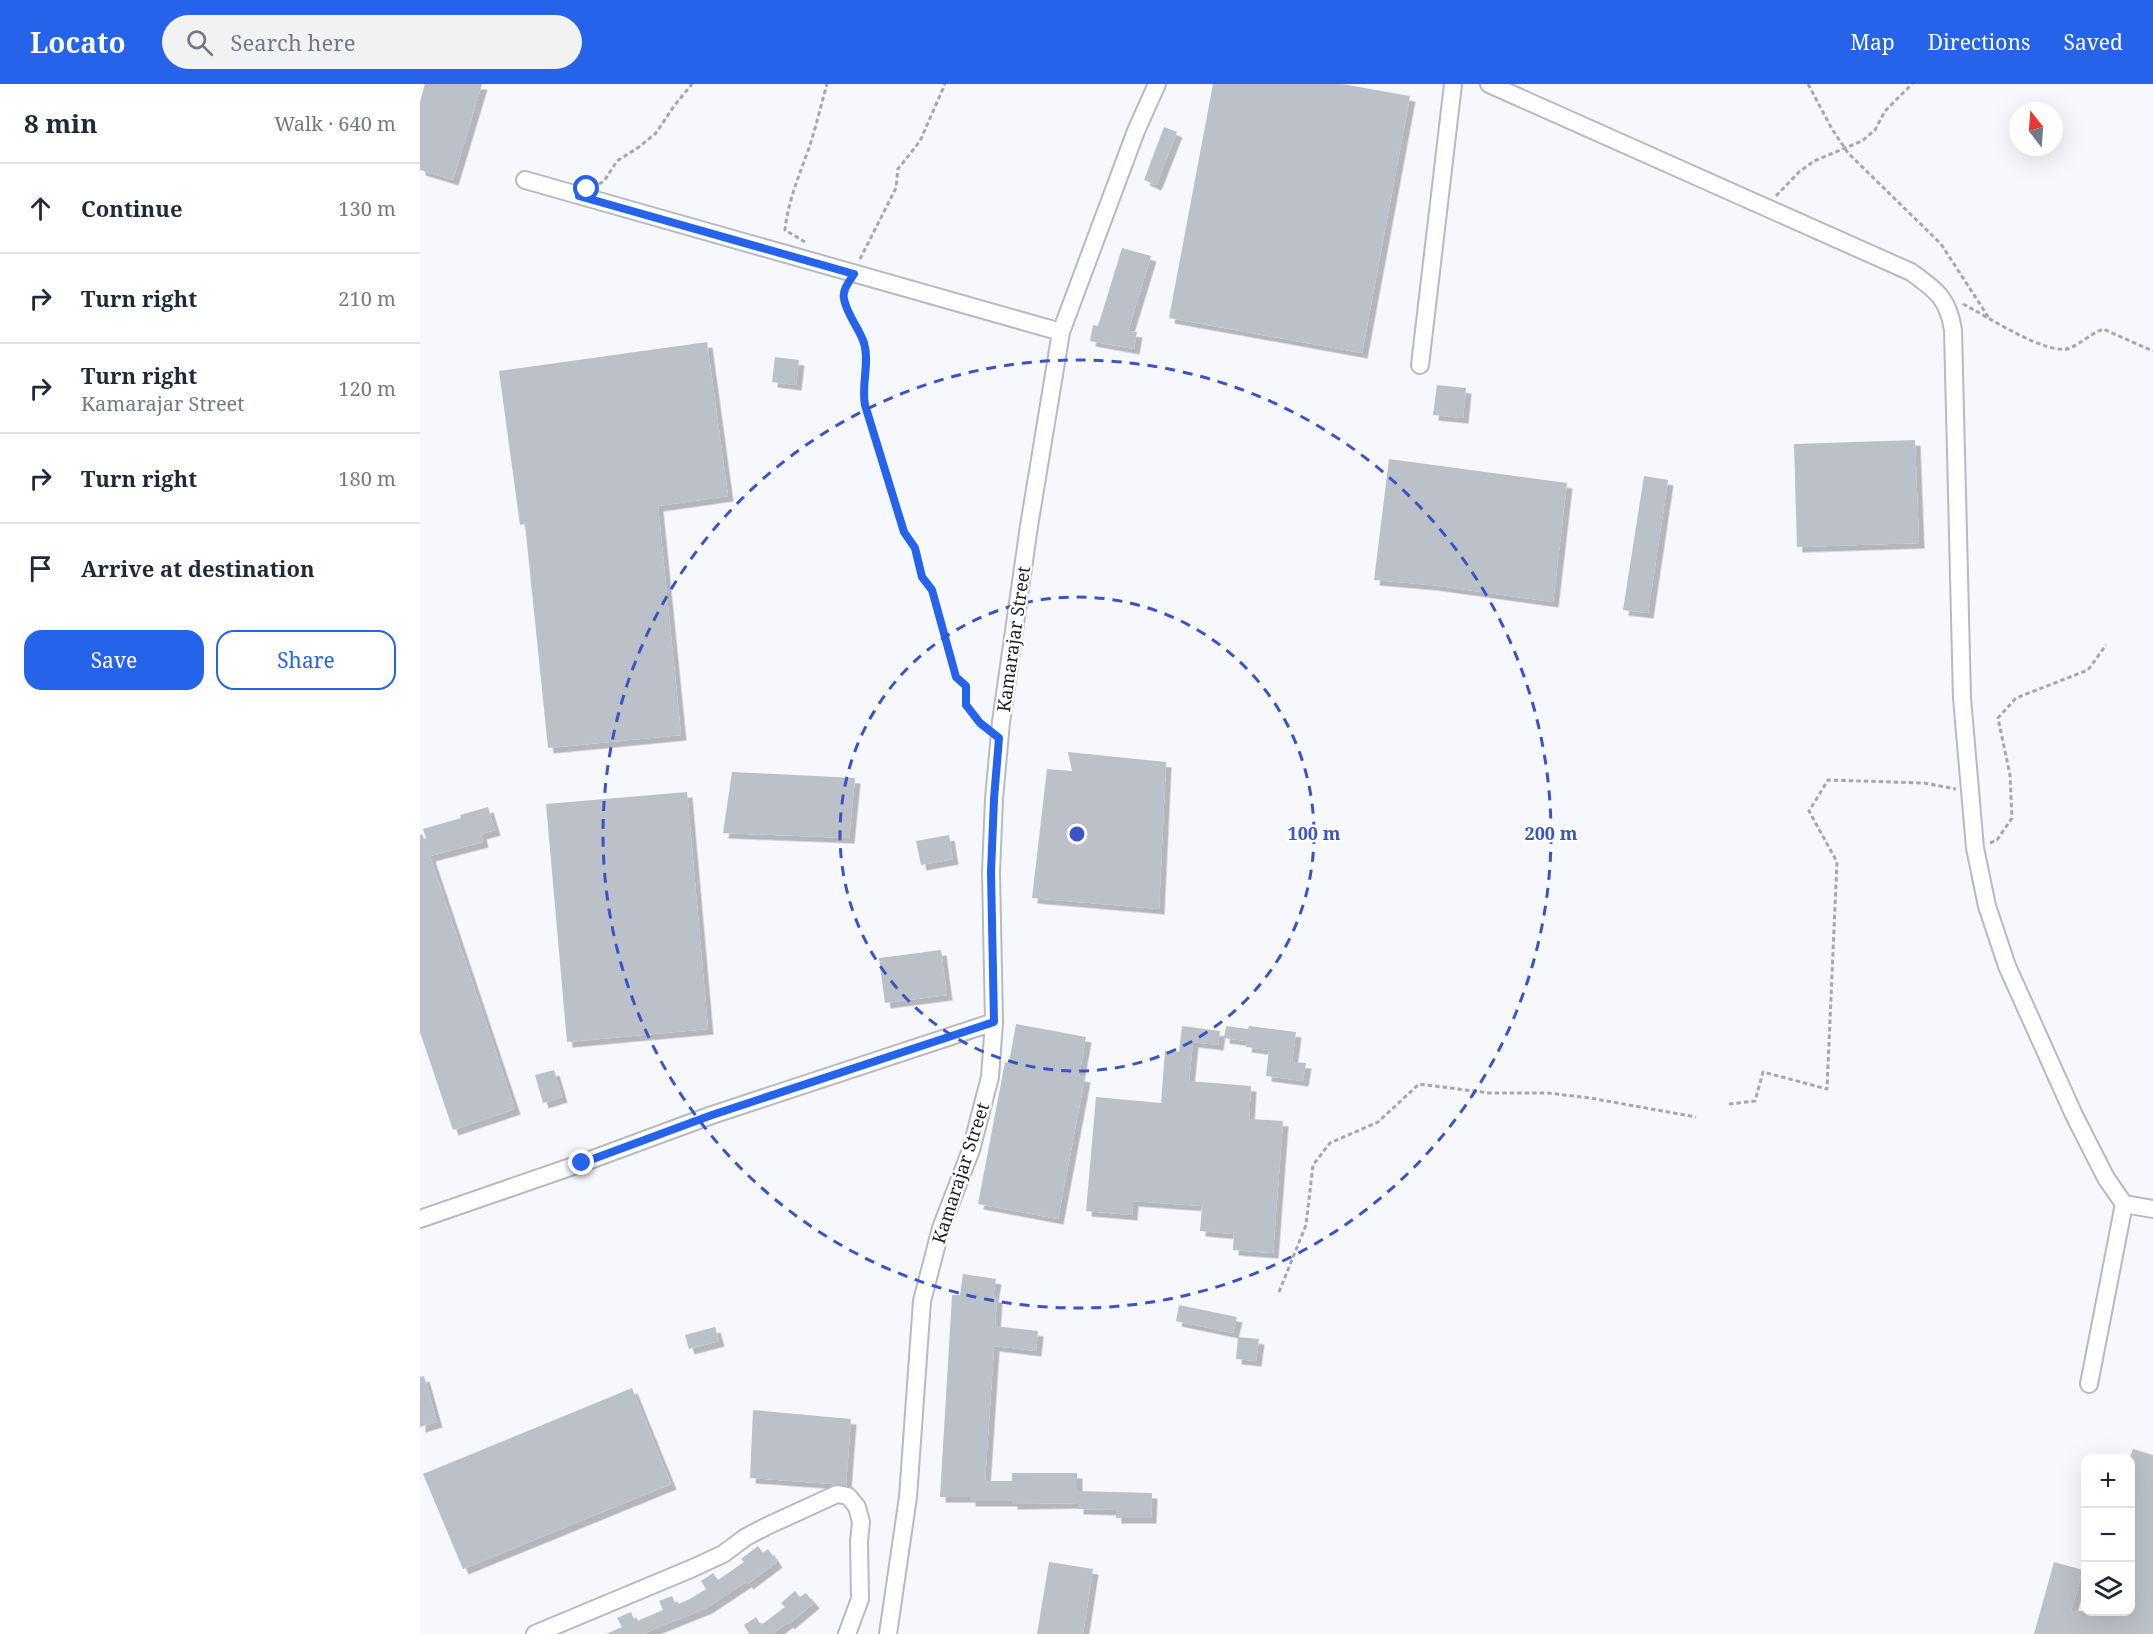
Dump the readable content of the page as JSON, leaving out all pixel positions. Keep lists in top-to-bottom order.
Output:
{
  "streets": {
    "street": ["Kamarajar Street"]
  },
  "north": "top",
  "page": {
    "header": "Locato",
    "search": "Search here",
    "nav": ["Map", "Directions", "Saved"],
    "heading": ["8 min", "Walk · 640 m"],
    "list": [
      ["Continue", "130 m"],
      ["Turn right", "210 m"],
      ["Turn right", "Kamarajar Street", "120 m"],
      ["Turn right", "180 m"],
      "Arrive at destination"
    ],
    "buttons": ["Save", "Share"],
    "map_buttons": ["+", "−"]
  },
  "rings": ["100 m", "200 m"]
}
